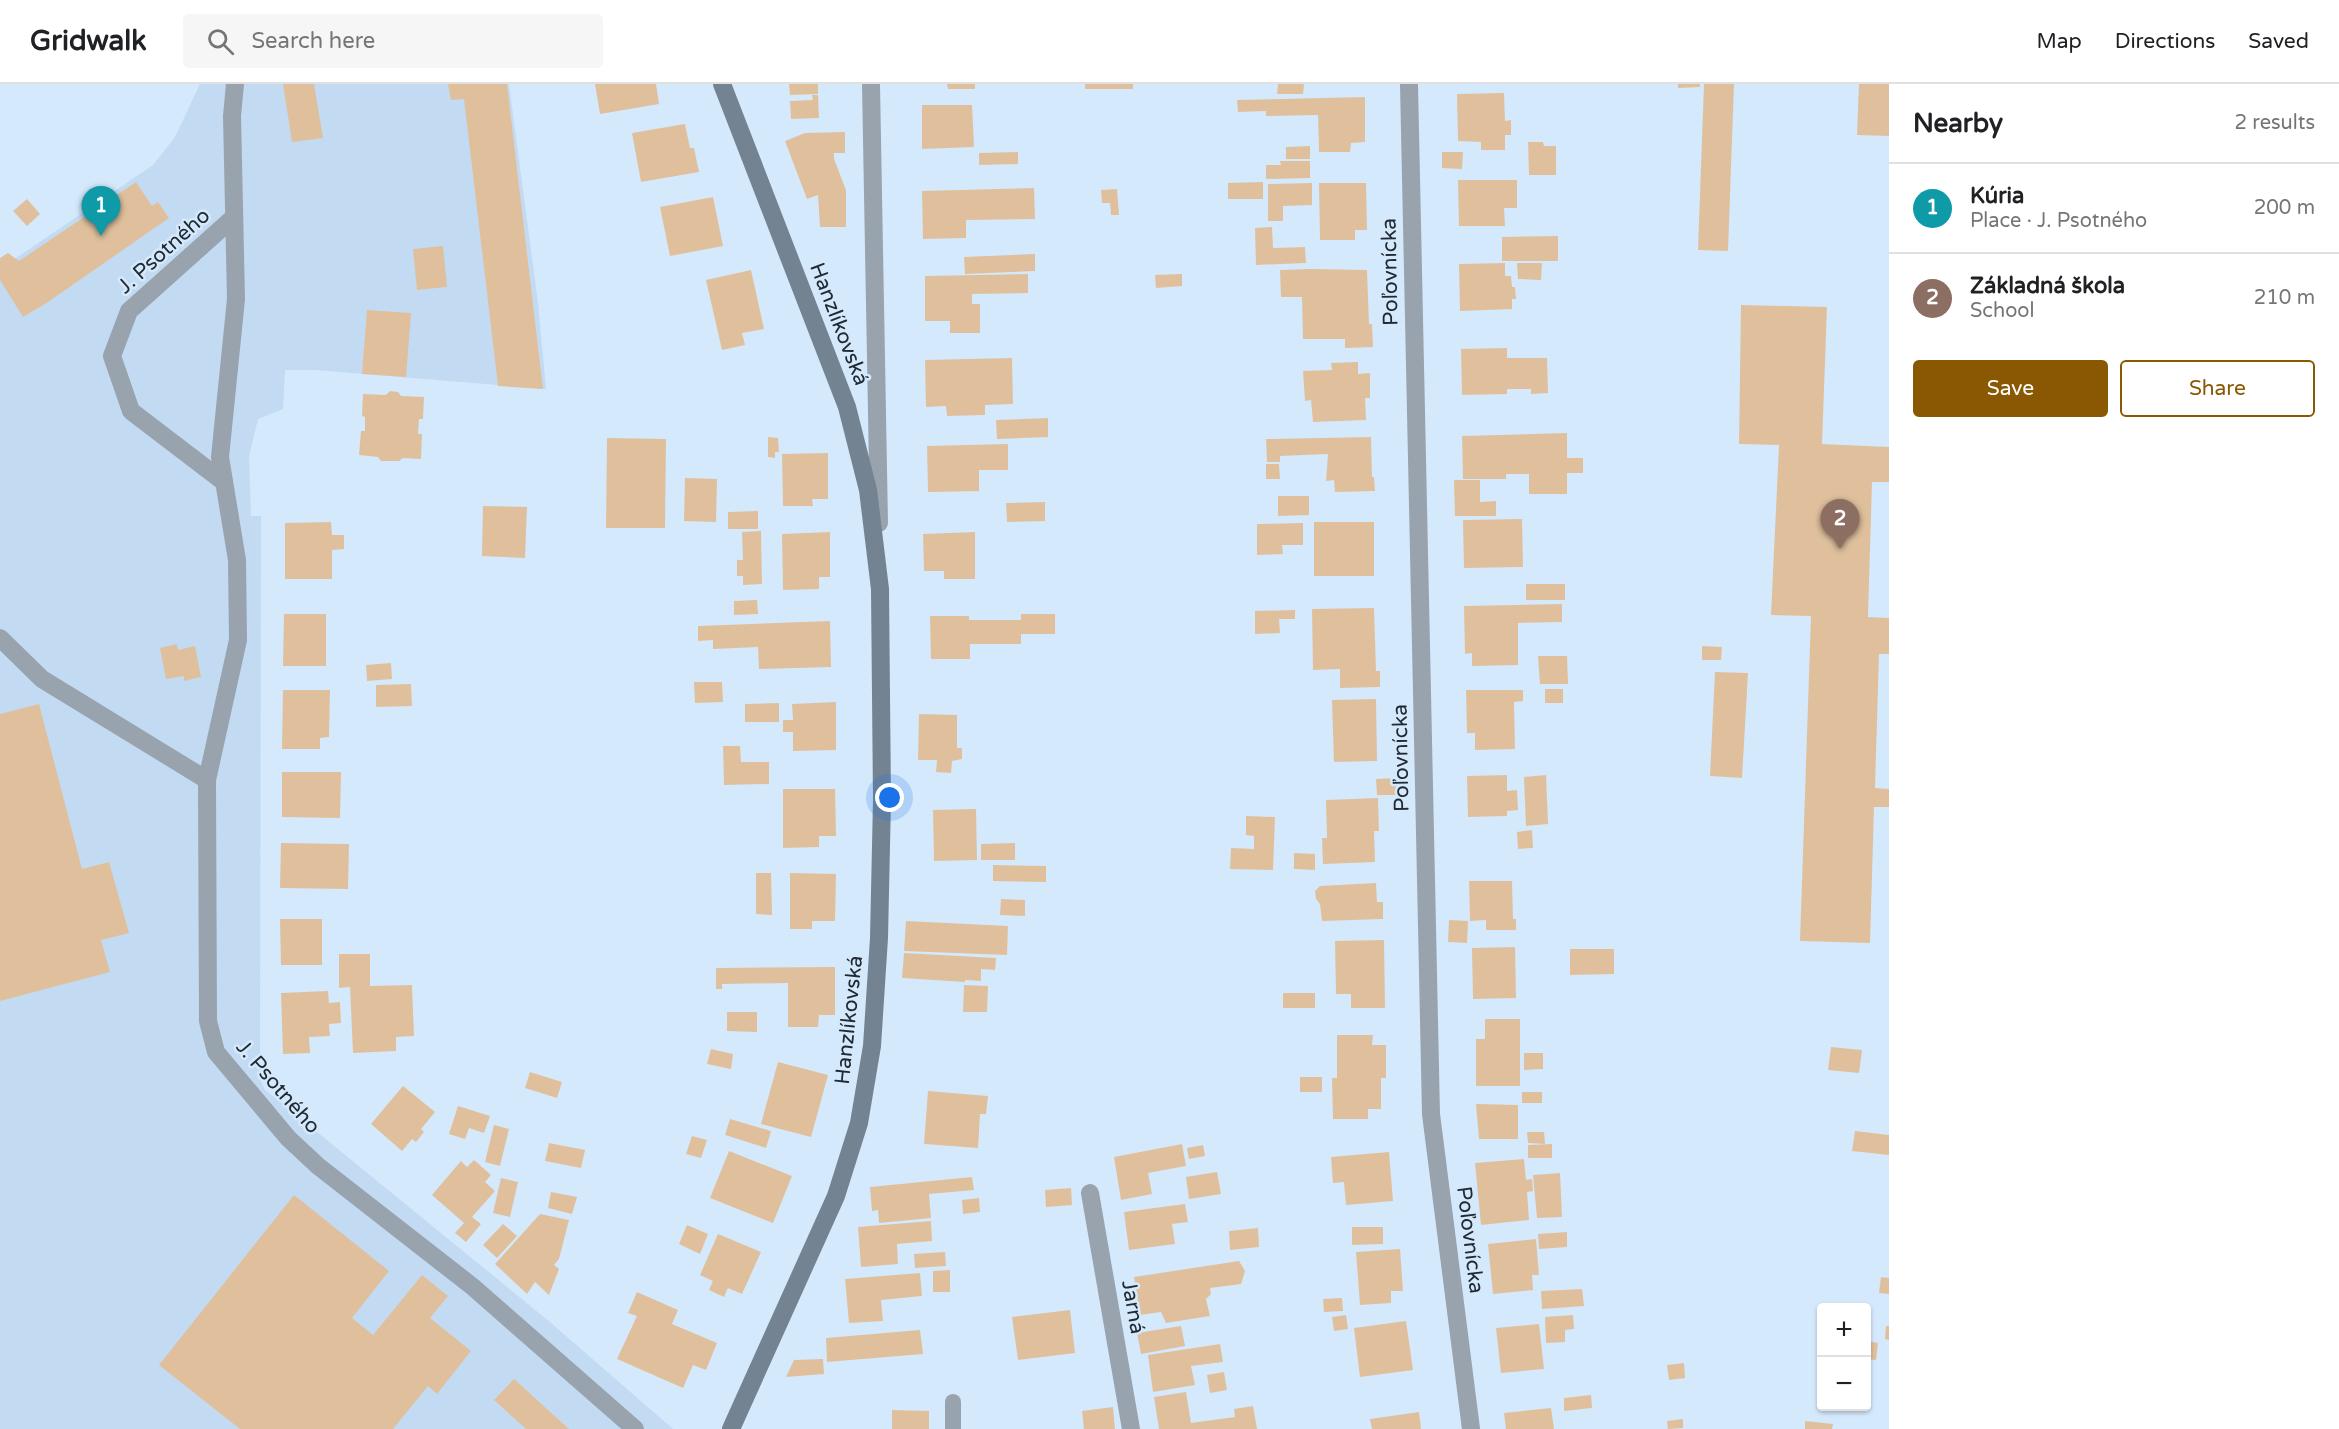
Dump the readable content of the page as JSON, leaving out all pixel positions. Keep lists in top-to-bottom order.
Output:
{
  "streets": {
    "street": [
      "J. Psotného",
      "Poľovnícka",
      "Hanzlíkovská",
      "Jarná"
    ]
  },
  "page": {
    "header": "Gridwalk",
    "search": "Search here",
    "nav": ["Map", "Directions", "Saved"],
    "heading": ["Nearby", "2 results"],
    "list": [
      {
        "mark": "1",
        "name": "Kúria",
        "note": "Place · J. Psotného",
        "value": "200 m"
      },
      {
        "mark": "2",
        "name": "Základná škola",
        "note": "School",
        "value": "210 m"
      }
    ],
    "pins": ["1", "2"],
    "buttons": ["Save", "Share"],
    "map_buttons": ["+", "−"]
  }
}
